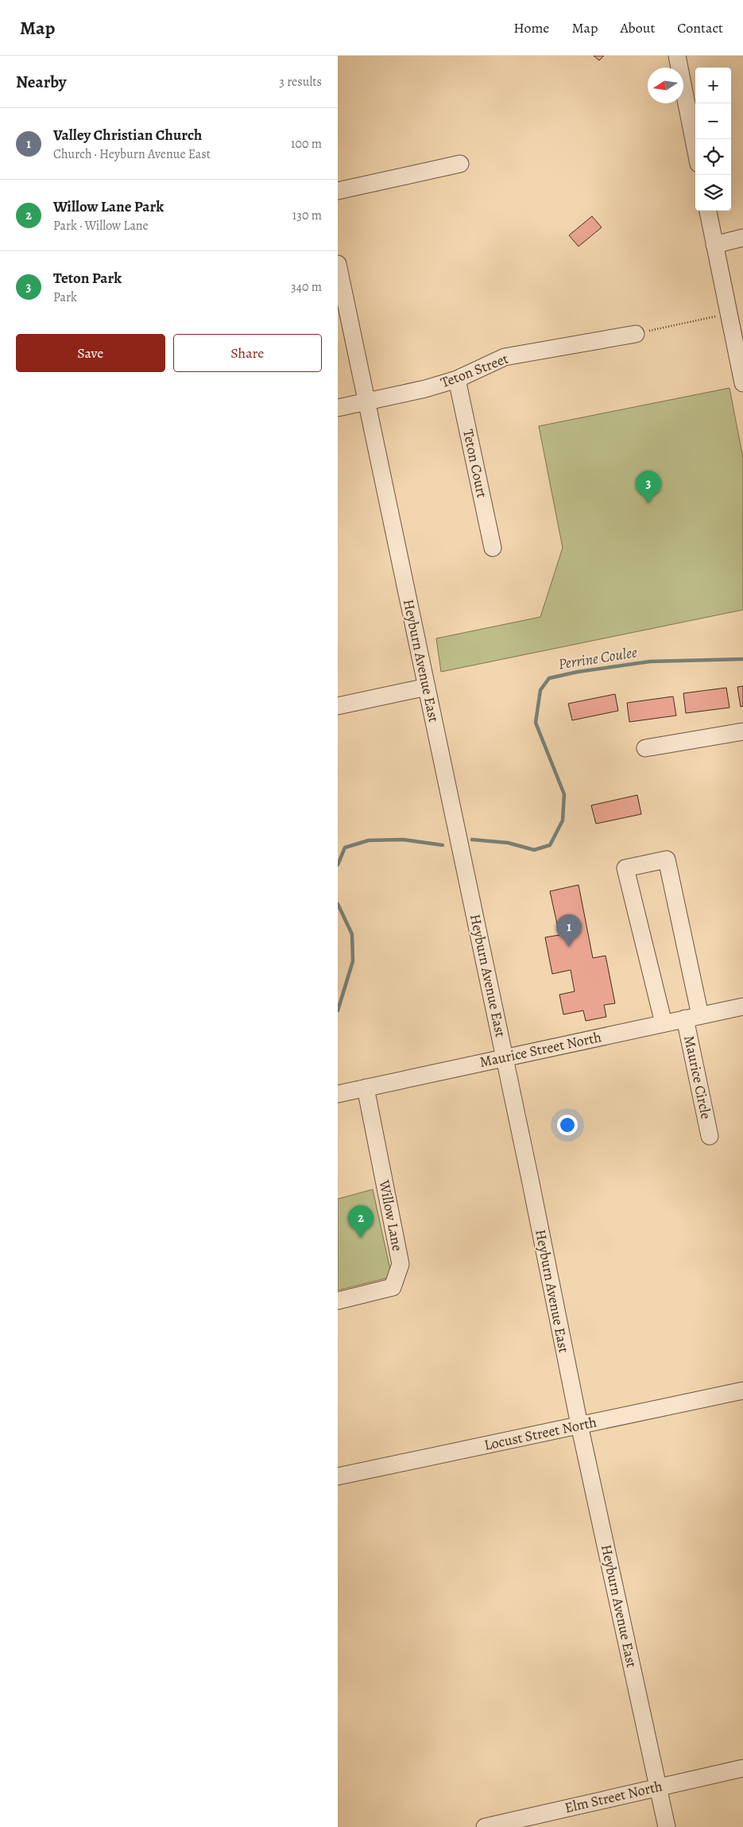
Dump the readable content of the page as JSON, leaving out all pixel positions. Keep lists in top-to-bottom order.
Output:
{
  "streets": {
    "street": [
      "Teton Street",
      "Teton Court",
      "Heyburn Avenue East",
      "Maurice Street North",
      "Maurice Circle",
      "Willow Lane",
      "Locust Street North",
      "Elm Street North"
    ]
  },
  "crossings": [
    ["Teton Street", "Teton Court"],
    ["Teton Street", "Heyburn Avenue East"],
    ["Heyburn Avenue East", "Maurice Street North"],
    ["Heyburn Avenue East", "Locust Street North"],
    ["Heyburn Avenue East", "Elm Street North"],
    ["Maurice Street North", "Maurice Circle"],
    ["Maurice Street North", "Willow Lane"]
  ],
  "water": ["Perrine Coulee"],
  "north": "left",
  "page": {
    "header": "Map",
    "nav": [
      "Home",
      "Map",
      "About",
      "Contact"
    ],
    "heading": ["Nearby", "3 results"],
    "map_buttons": ["+", "−"],
    "list": [
      {
        "mark": "1",
        "name": "Valley Christian Church",
        "note": "Church · Heyburn Avenue East",
        "value": "100 m"
      },
      {
        "mark": "2",
        "name": "Willow Lane Park",
        "note": "Park · Willow Lane",
        "value": "130 m"
      },
      {
        "mark": "3",
        "name": "Teton Park",
        "note": "Park",
        "value": "340 m"
      }
    ],
    "buttons": ["Save", "Share"],
    "pins": ["3", "1", "2"]
  }
}
